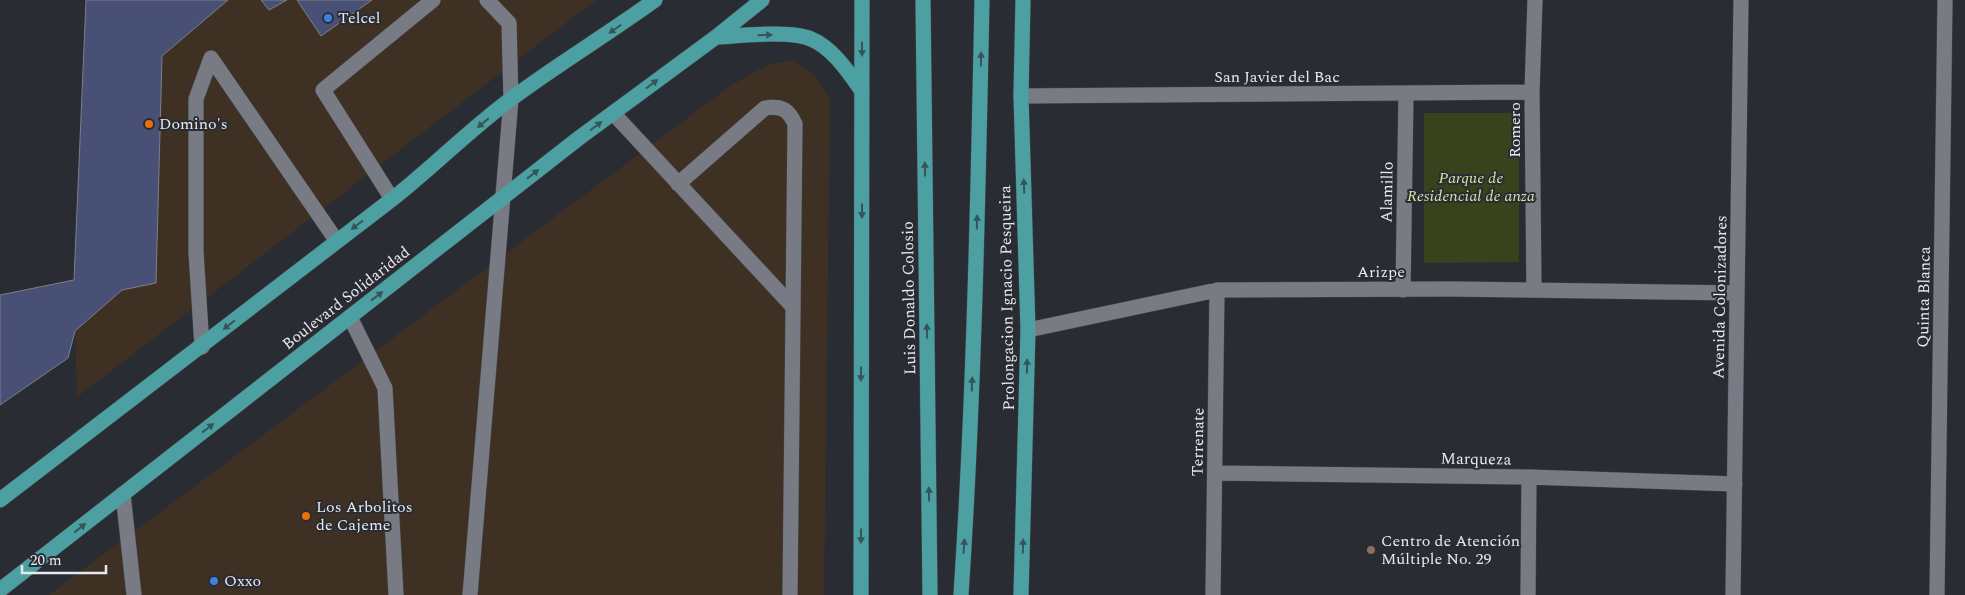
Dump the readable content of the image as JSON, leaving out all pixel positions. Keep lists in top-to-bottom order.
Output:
{
  "streets": {
    "main road": ["Boulevard Solidaridad", "Luis Donaldo Colosio", "Prolongacion Ignacio Pesqueira"],
    "street": [
      "San Javier del Bac",
      "Romero",
      "Alamillo",
      "Arizpe",
      "Avenida Colonizadores",
      "Quinta Blanca",
      "Terrenate",
      "Marqueza"
    ]
  },
  "crossings": [
    ["San Javier del Bac", "Romero"],
    ["San Javier del Bac", "Alamillo"],
    ["San Javier del Bac", "Prolongacion Ignacio Pesqueira"],
    ["Romero", "Arizpe"],
    ["Alamillo", "Arizpe"],
    ["Arizpe", "Avenida Colonizadores"],
    ["Arizpe", "Prolongacion Ignacio Pesqueira"],
    ["Arizpe", "Terrenate"],
    ["Avenida Colonizadores", "Marqueza"],
    ["Terrenate", "Marqueza"]
  ],
  "parks": ["Parque de Residencial de anza"],
  "places": [
    "Telcel",
    "Domino's",
    "Los Arbolitos de Cajeme",
    "Centro de Atención Múltiple No. 29",
    "Oxxo"
  ],
  "scale_bar": "20 m"
}
